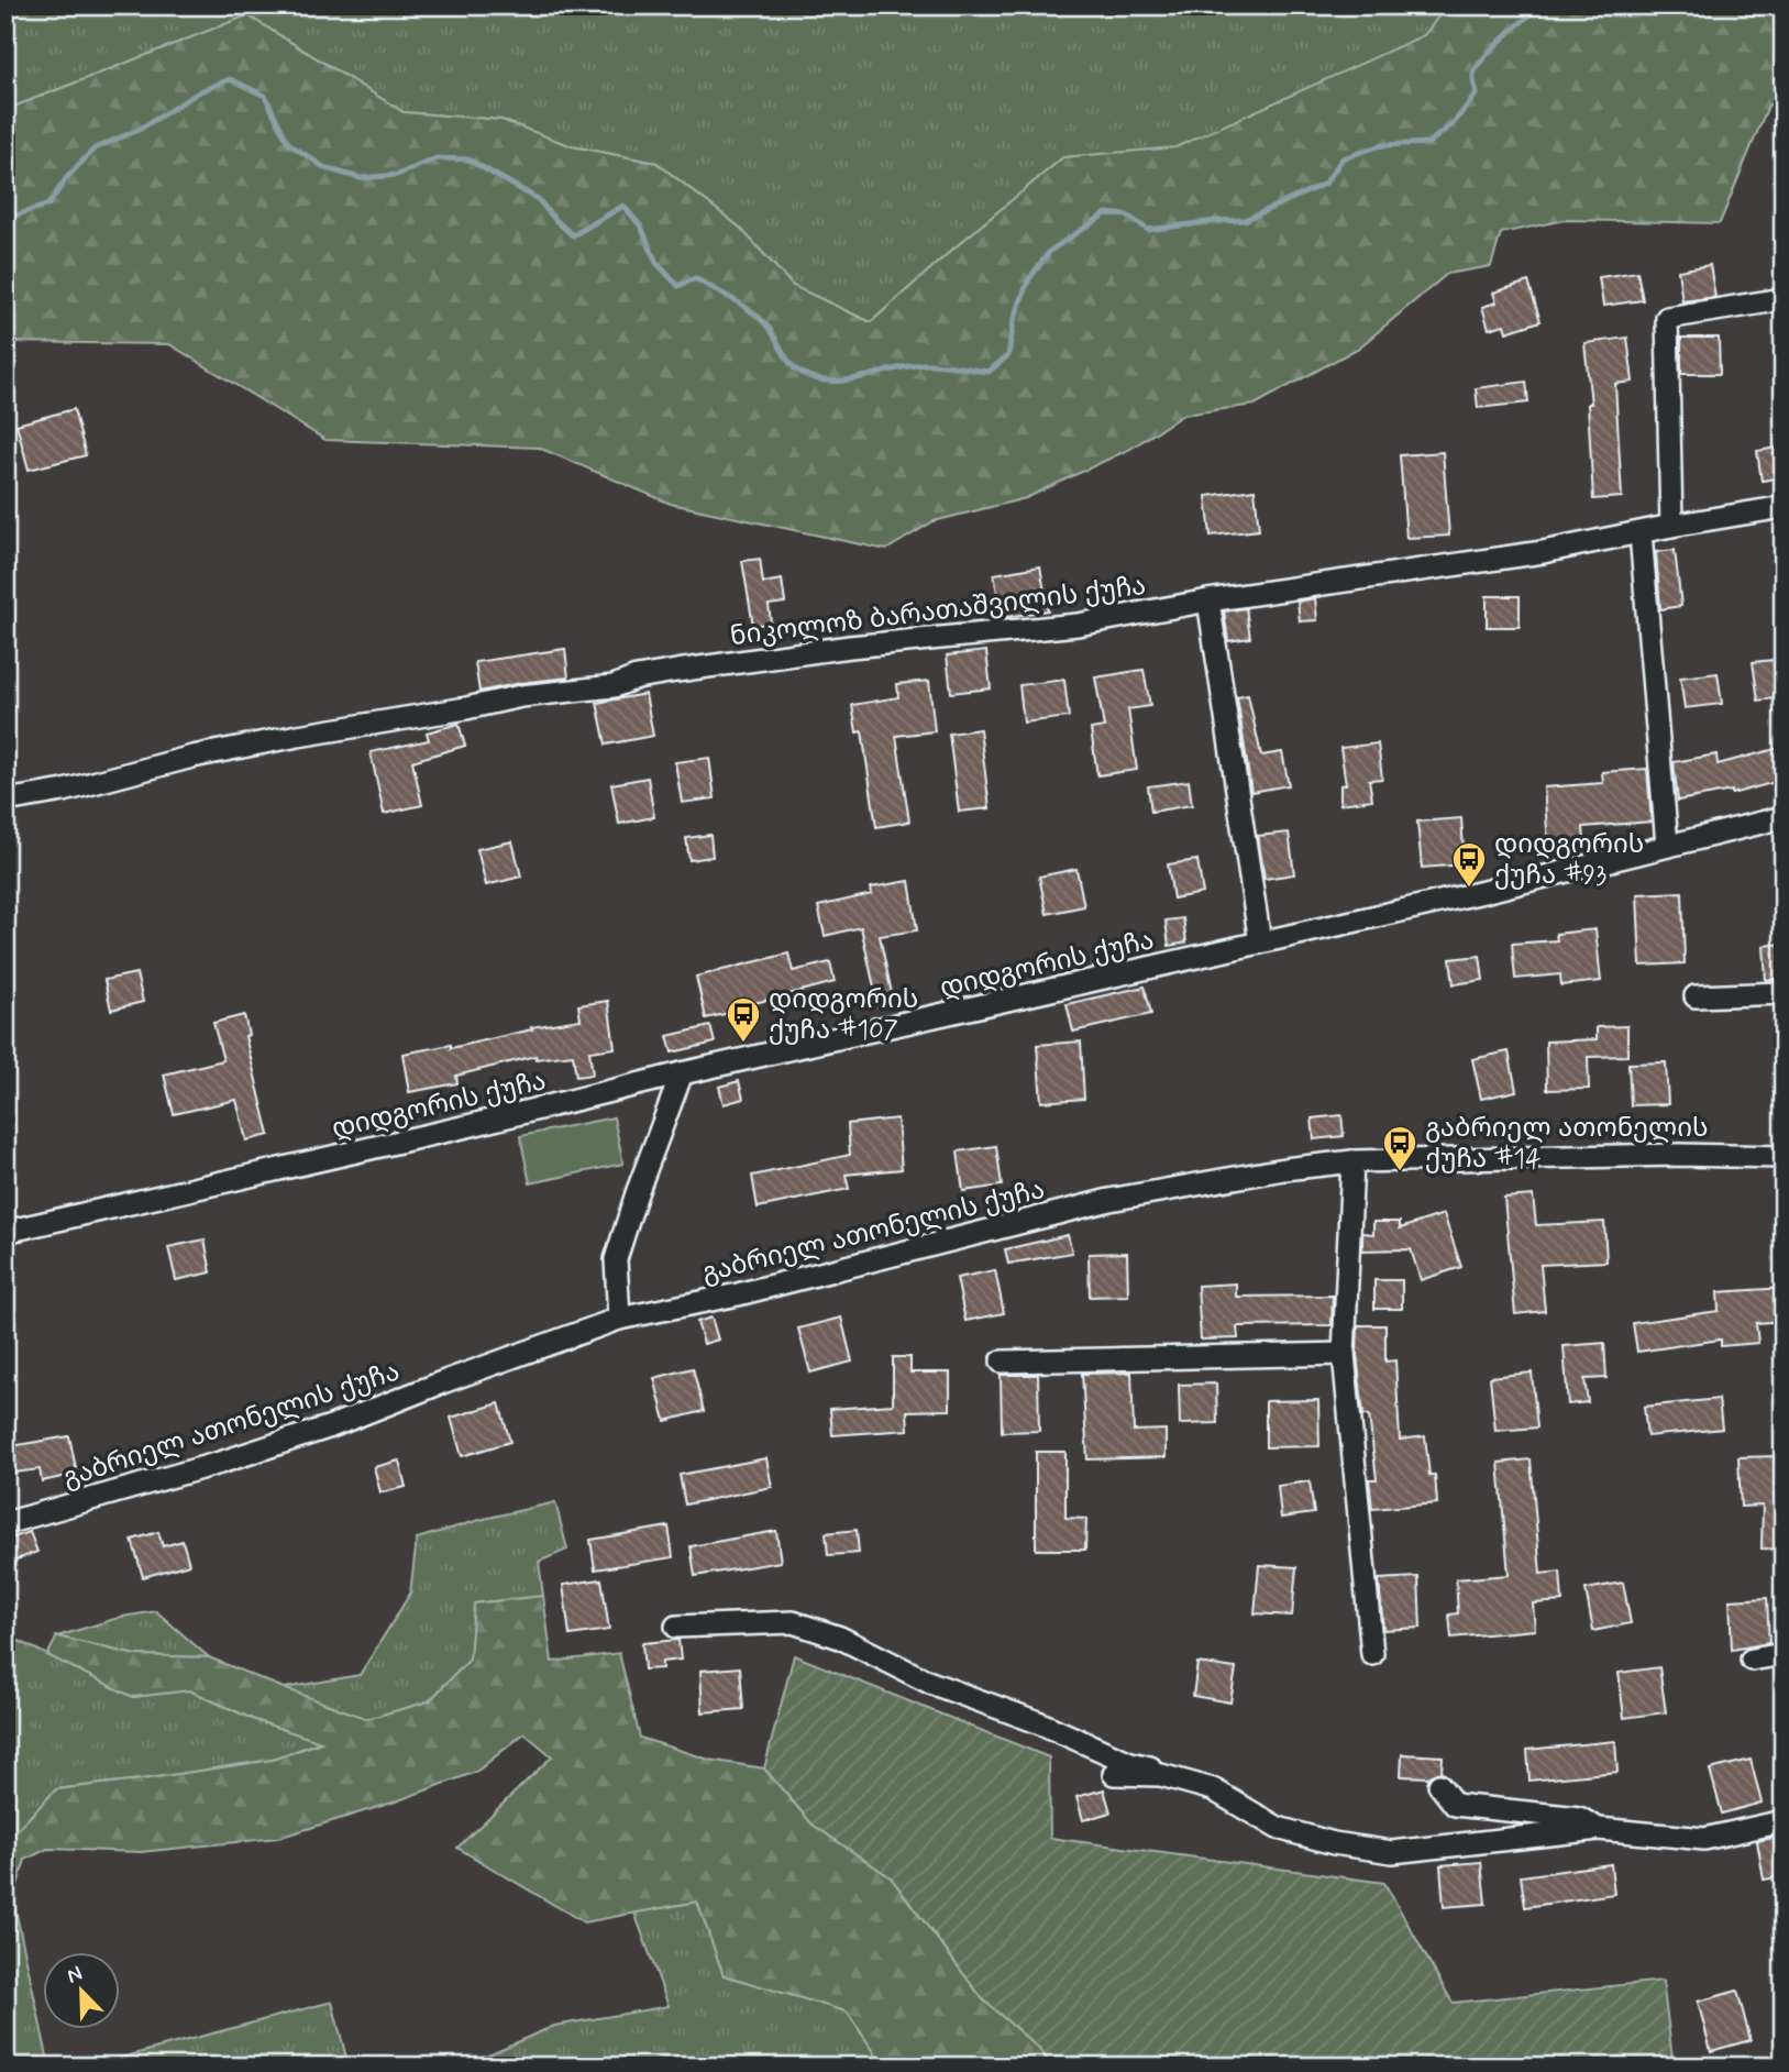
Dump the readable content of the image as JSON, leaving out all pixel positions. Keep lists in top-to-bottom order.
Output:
{
  "streets": {
    "street": ["ნიკოლოზ ბარათაშვილის ქუჩა", "დიდგორის ქუჩა", "გაბრიელ ათონელის ქუჩა"]
  },
  "places": {
    "bus stop": ["დიდგორის ქუჩა #93", "დიდგორის ქუჩა #107", "გაბრიელ ათონელის ქუჩა #14"]
  },
  "north": "top left"
}
